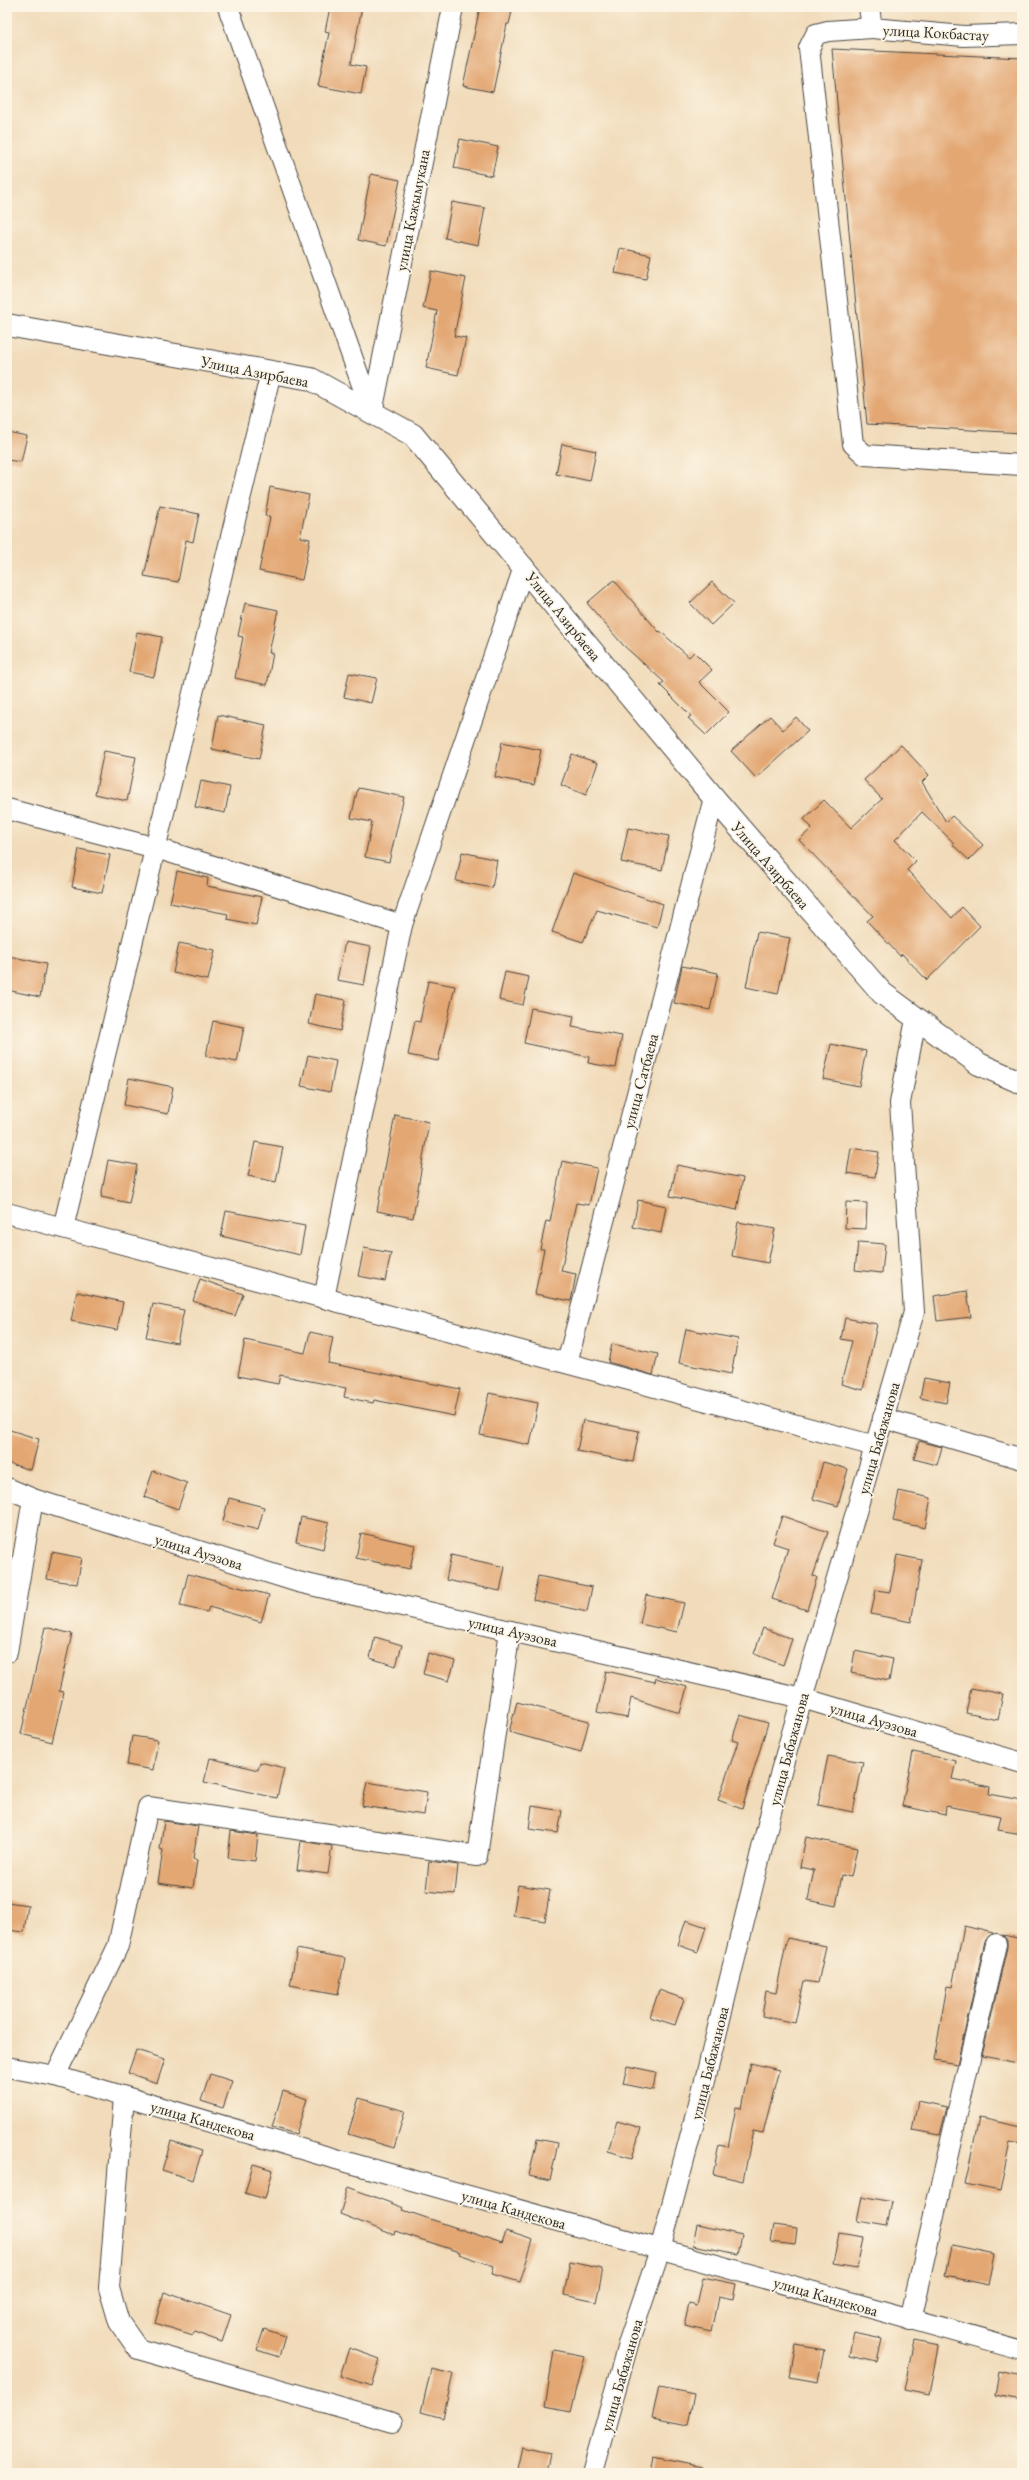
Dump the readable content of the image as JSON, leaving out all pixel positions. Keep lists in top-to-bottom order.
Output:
{
  "streets": {
    "main road": ["Улица Азирбаева"],
    "street": [
      "улица Кокбастау",
      "улица Кажымукана",
      "улица Сатбаева",
      "улица Бабажанова",
      "улица Ауэзова",
      "улица Кандекова"
    ]
  },
  "crossings": [
    ["улица Кажымукана", "Улица Азирбаева"],
    ["Улица Азирбаева", "улица Сатбаева"],
    ["Улица Азирбаева", "улица Бабажанова"],
    ["улица Бабажанова", "улица Ауэзова"],
    ["улица Бабажанова", "улица Кандекова"]
  ]
}
